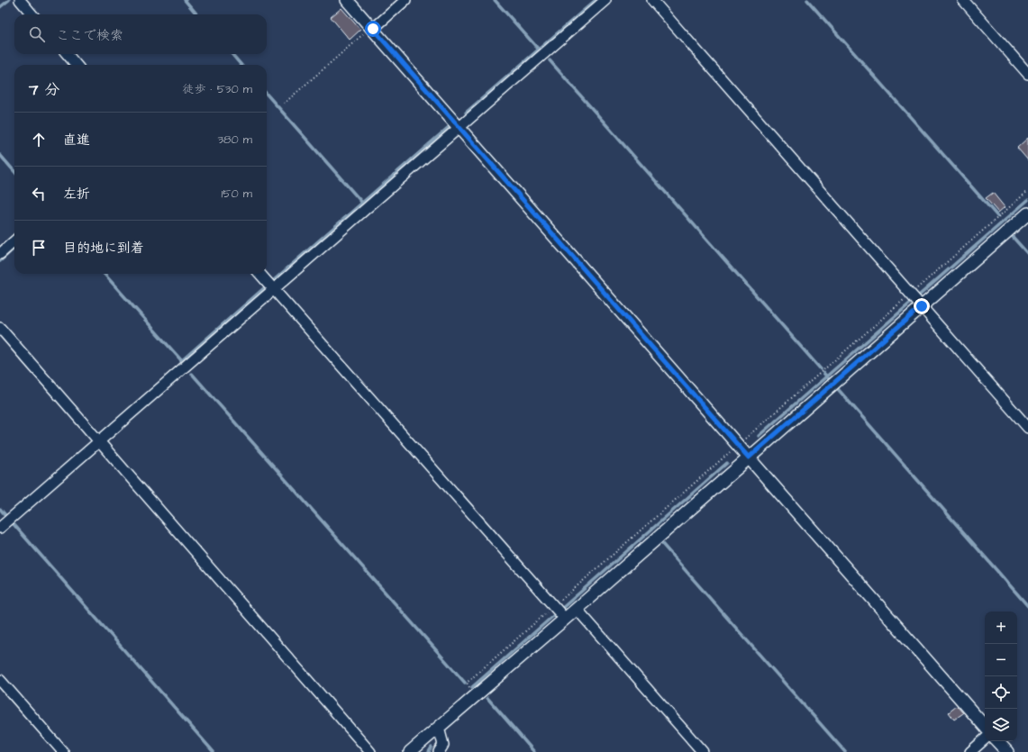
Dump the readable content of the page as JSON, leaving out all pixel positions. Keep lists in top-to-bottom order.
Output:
{
  "page": {
    "search": "ここで検索",
    "heading": ["7 分", "徒歩 · 530 m"],
    "list": [
      ["直進", "380 m"],
      ["左折", "150 m"],
      "目的地に到着"
    ],
    "map_buttons": ["+", "−"]
  }
}
